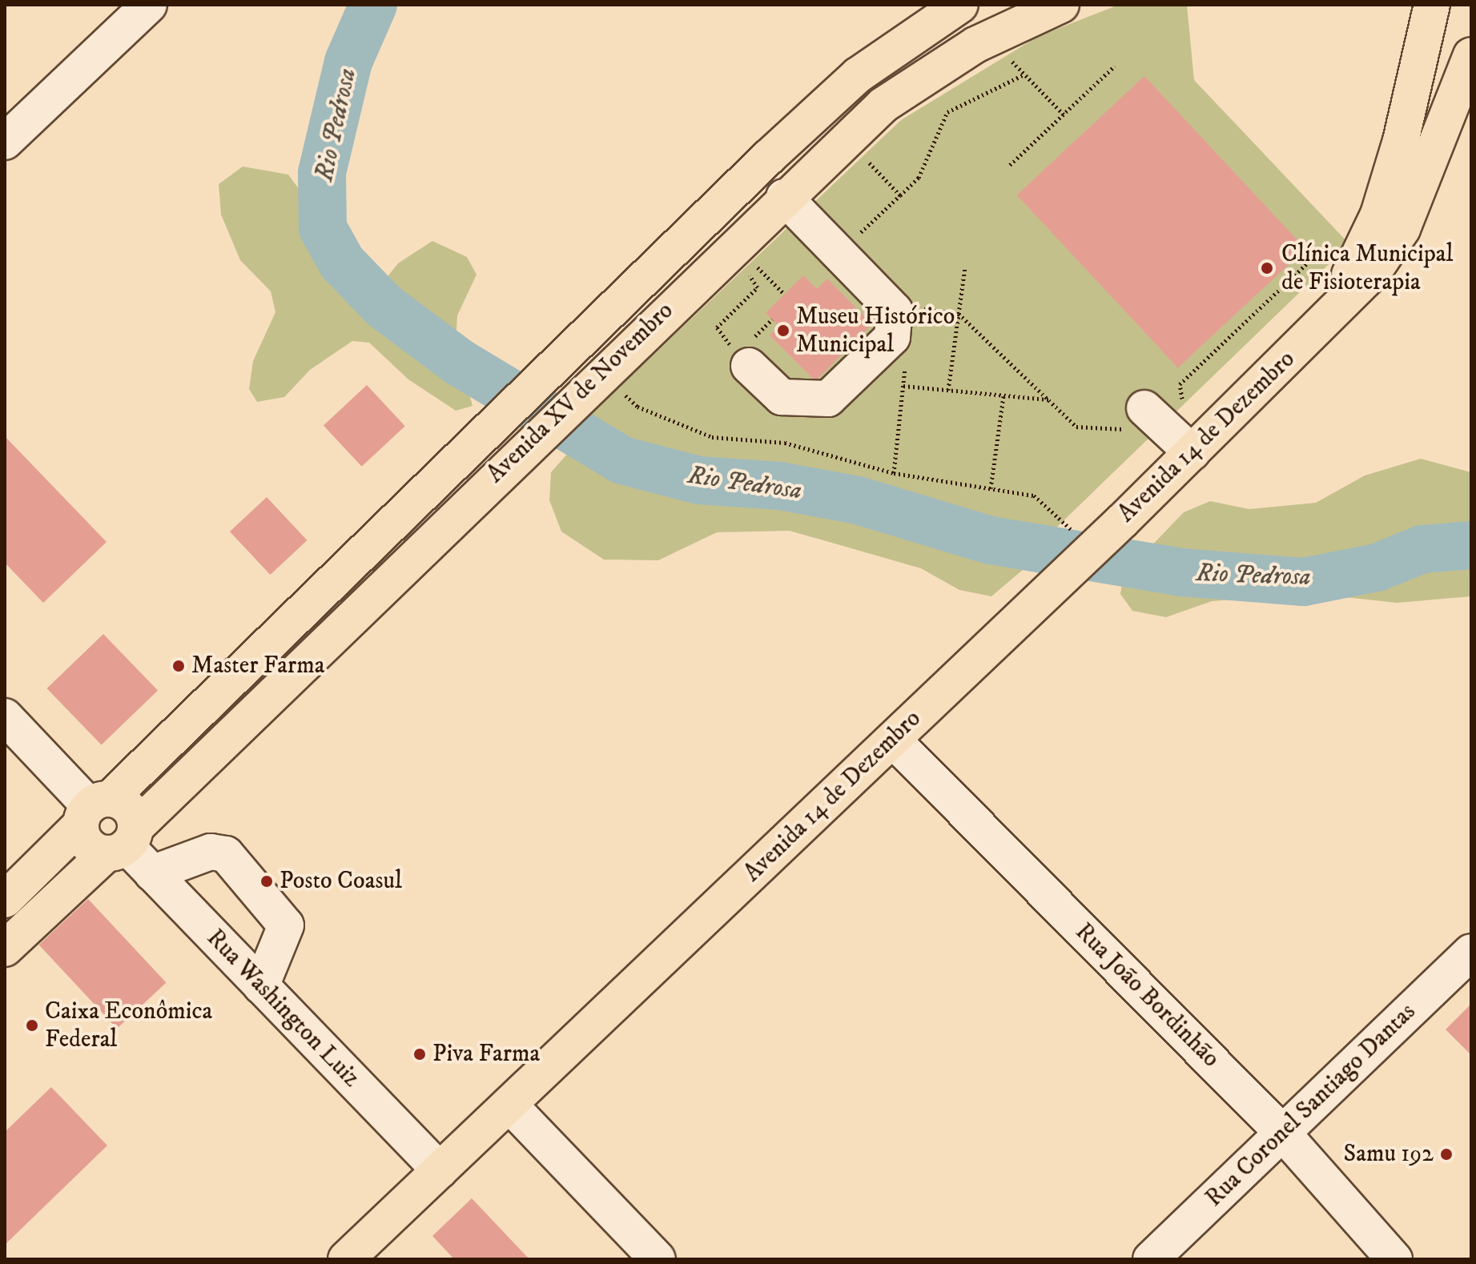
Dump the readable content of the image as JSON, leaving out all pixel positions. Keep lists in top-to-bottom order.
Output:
{
  "streets": {
    "main road": ["Avenida XV de Novembro", "Avenida 14 de Dezembro"],
    "street": ["Rua João Bordinhão", "Rua Washington Luiz", "Rua Coronel Santiago Dantas"]
  },
  "crossings": [
    ["Avenida XV de Novembro", "Rua Washington Luiz"],
    ["Avenida 14 de Dezembro", "Rua João Bordinhão"],
    ["Avenida 14 de Dezembro", "Rua Washington Luiz"],
    ["Rua João Bordinhão", "Rua Coronel Santiago Dantas"]
  ],
  "water": ["Rio Pedrosa"],
  "places": [
    "Clínica Municipal de Fisioterapia",
    "Museu Histórico Municipal",
    "Master Farma",
    "Posto Coasul",
    "Caixa Econômica Federal",
    "Piva Farma",
    "Samu 192"
  ]
}
